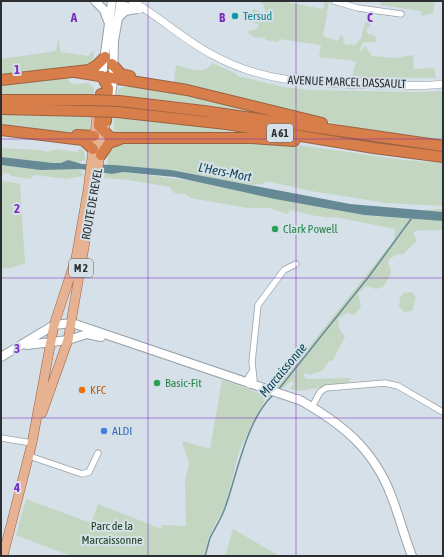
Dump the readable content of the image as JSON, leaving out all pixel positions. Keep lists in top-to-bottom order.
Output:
{
  "streets": {
    "highway": ["A 61", "M 2"],
    "main road": ["ROUTE DE REVEL"],
    "street": ["AVENUE MARCEL DASSAULT"]
  },
  "crossings": [
    ["AVENUE MARCEL DASSAULT", "M 2"],
    ["ROUTE DE REVEL", "M 2"]
  ],
  "water": ["L'Hers-Mort", "Marcaissonne"],
  "parks": ["Parc de la Marcaissonne"],
  "places": [
    "Tersud",
    "Clark Powell",
    "Basic-Fit",
    "KFC",
    "ALDI"
  ],
  "grid": {
    "columns": ["A", "B", "C"],
    "rows": [
      "1",
      "2",
      "3",
      "4"
    ]
  }
}
